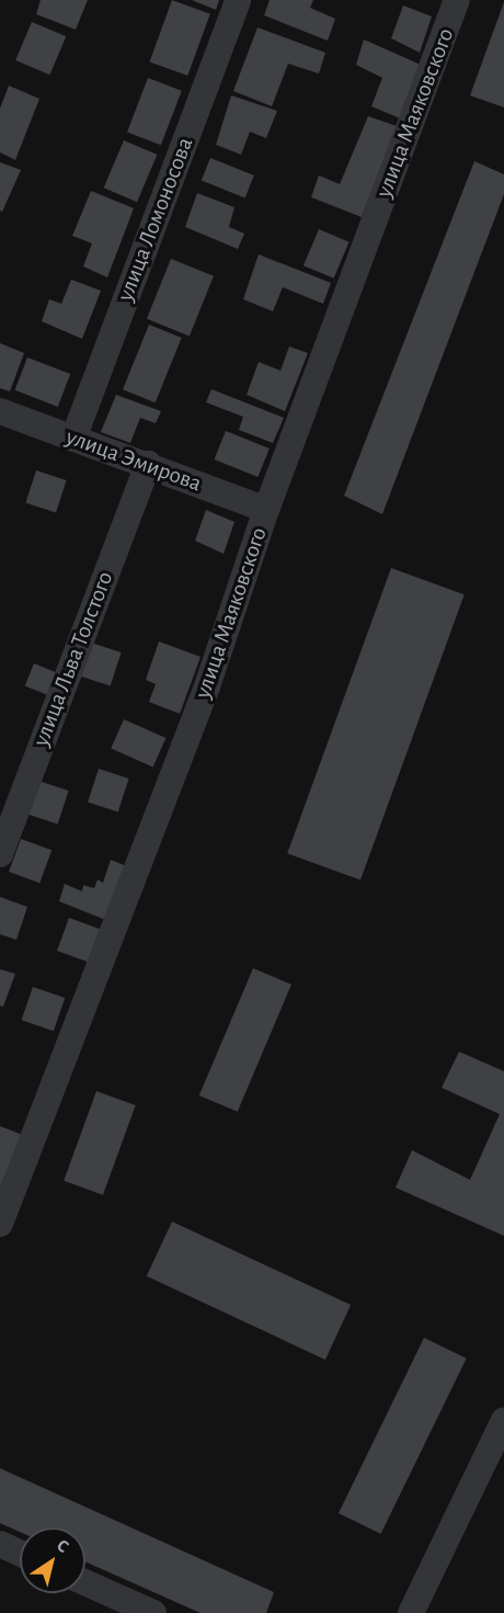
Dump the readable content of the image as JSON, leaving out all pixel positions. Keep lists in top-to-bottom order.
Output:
{
  "streets": {
    "street": [
      "улица Маяковского",
      "улица Ломоносова",
      "улица Эмирова",
      "улица Льва Толстого"
    ]
  },
  "crossings": [
    ["улица Маяковского", "улица Эмирова"],
    ["улица Ломоносова", "улица Эмирова"],
    ["улица Эмирова", "улица Льва Толстого"]
  ],
  "north": "top right"
}
